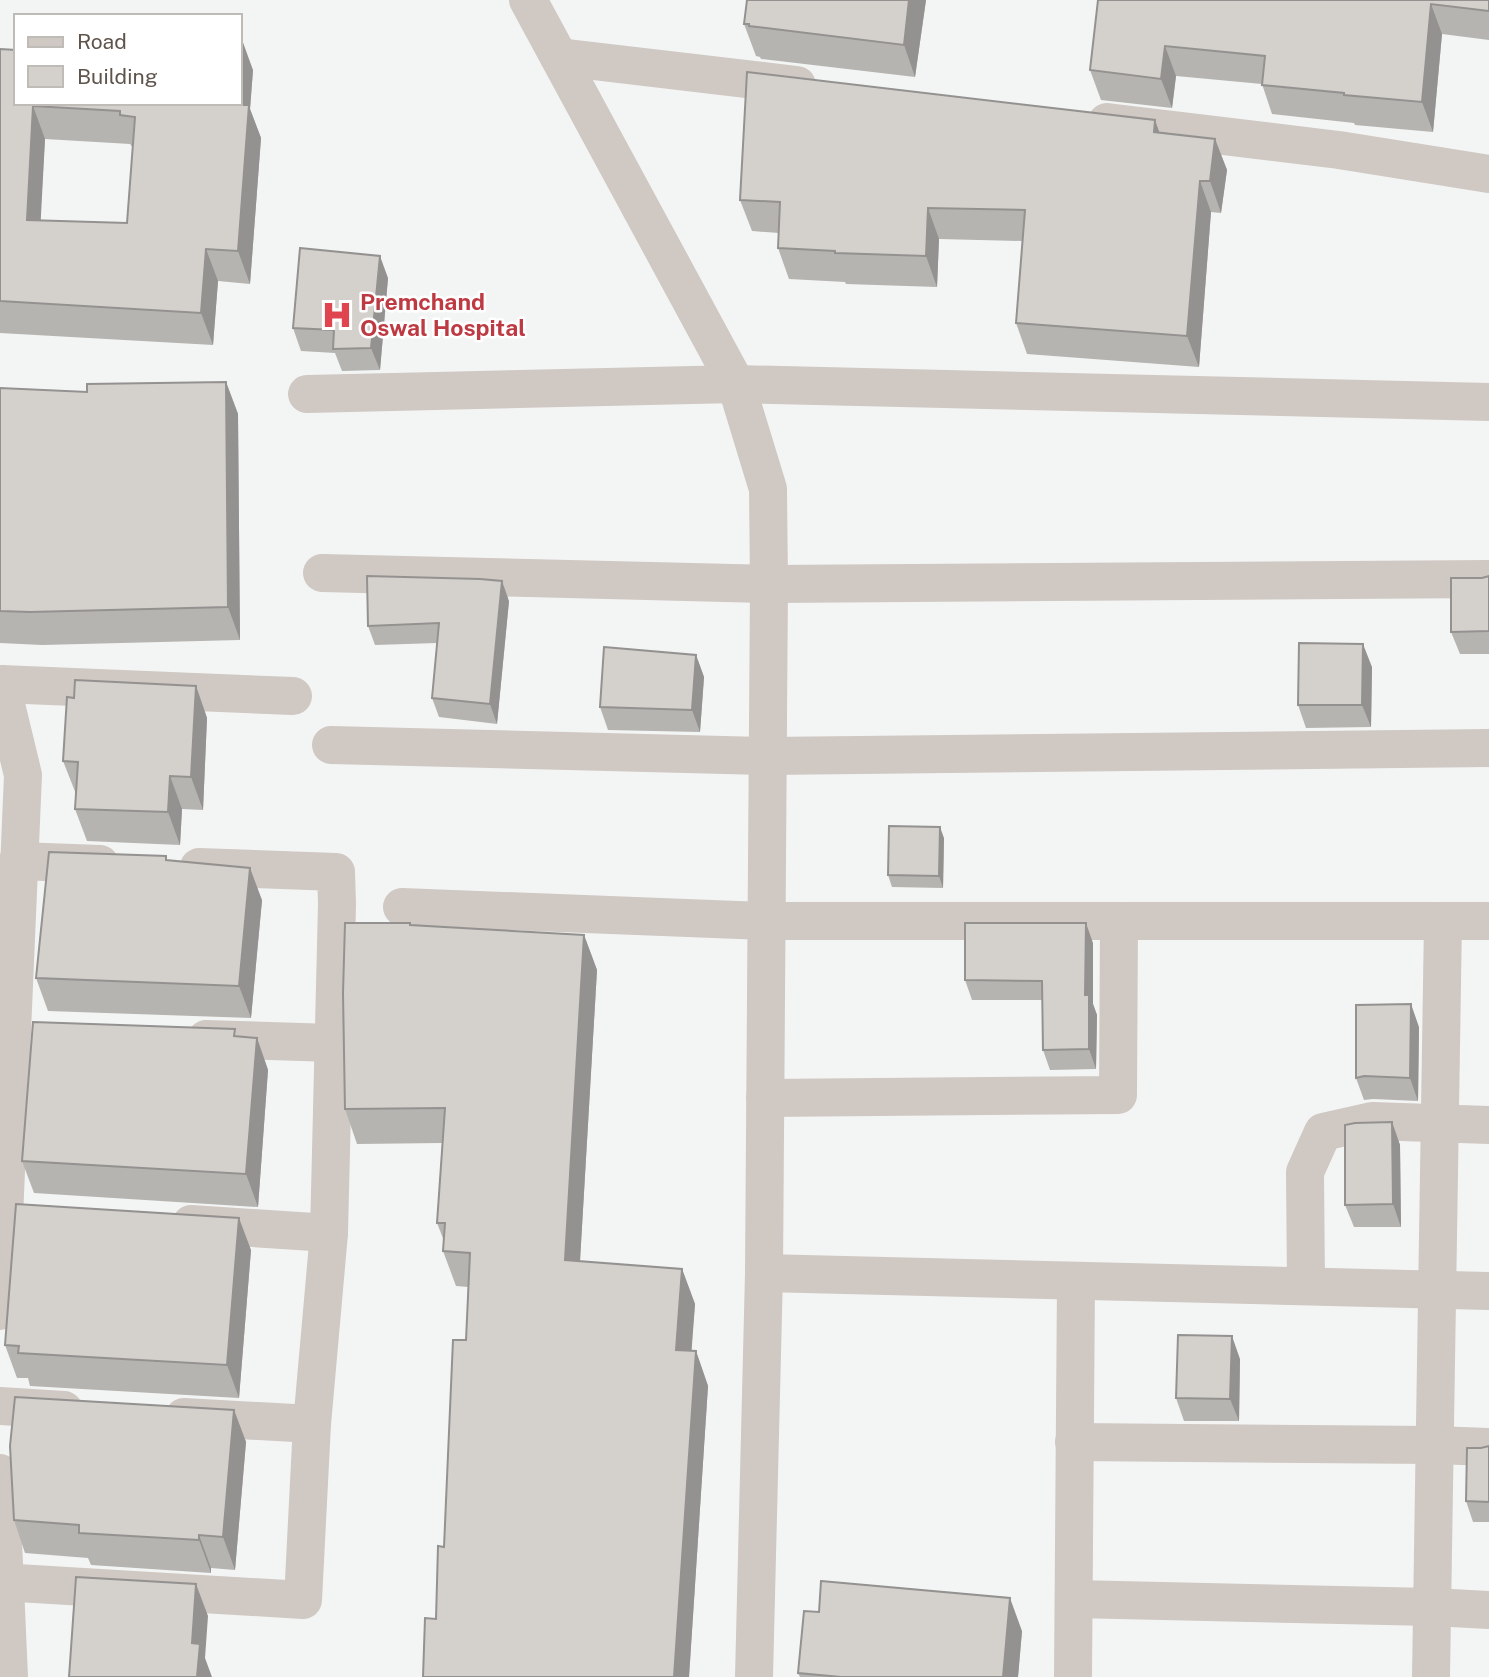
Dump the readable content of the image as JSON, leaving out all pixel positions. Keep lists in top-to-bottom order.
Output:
{
  "places": {
    "hospital": ["Premchand Oswal Hospital"]
  },
  "legend": ["Road", "Building"]
}
